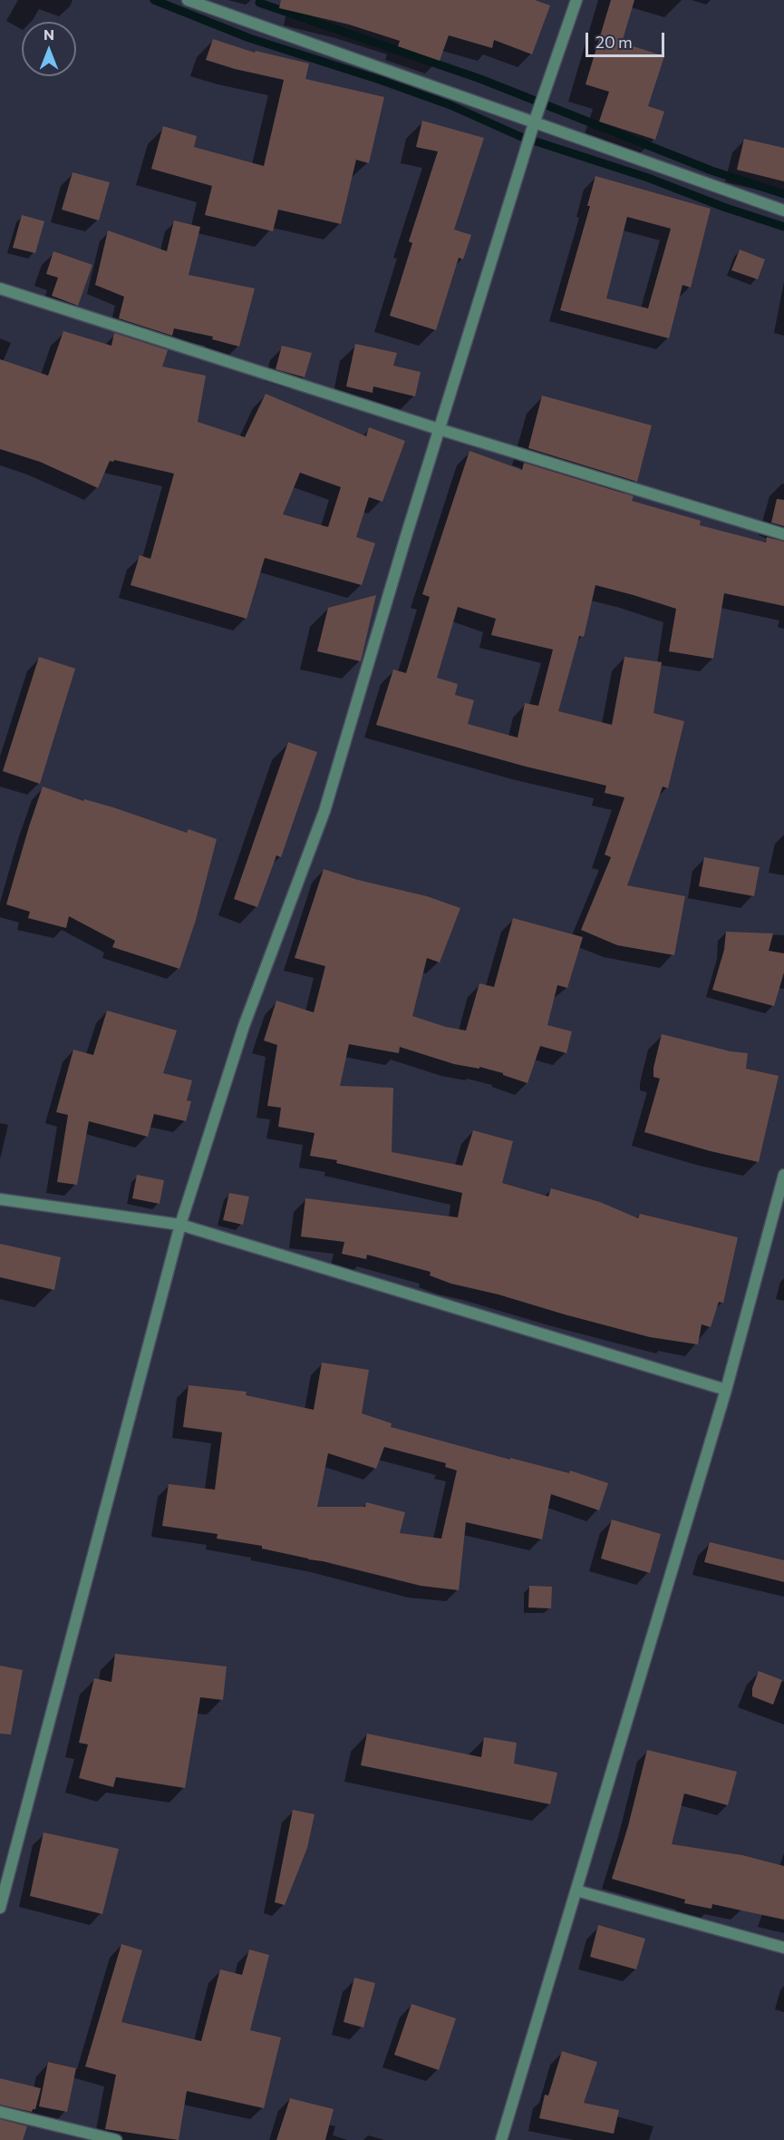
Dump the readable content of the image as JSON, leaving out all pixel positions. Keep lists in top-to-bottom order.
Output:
{
  "scale_bar": "20 m",
  "north": "top"
}
